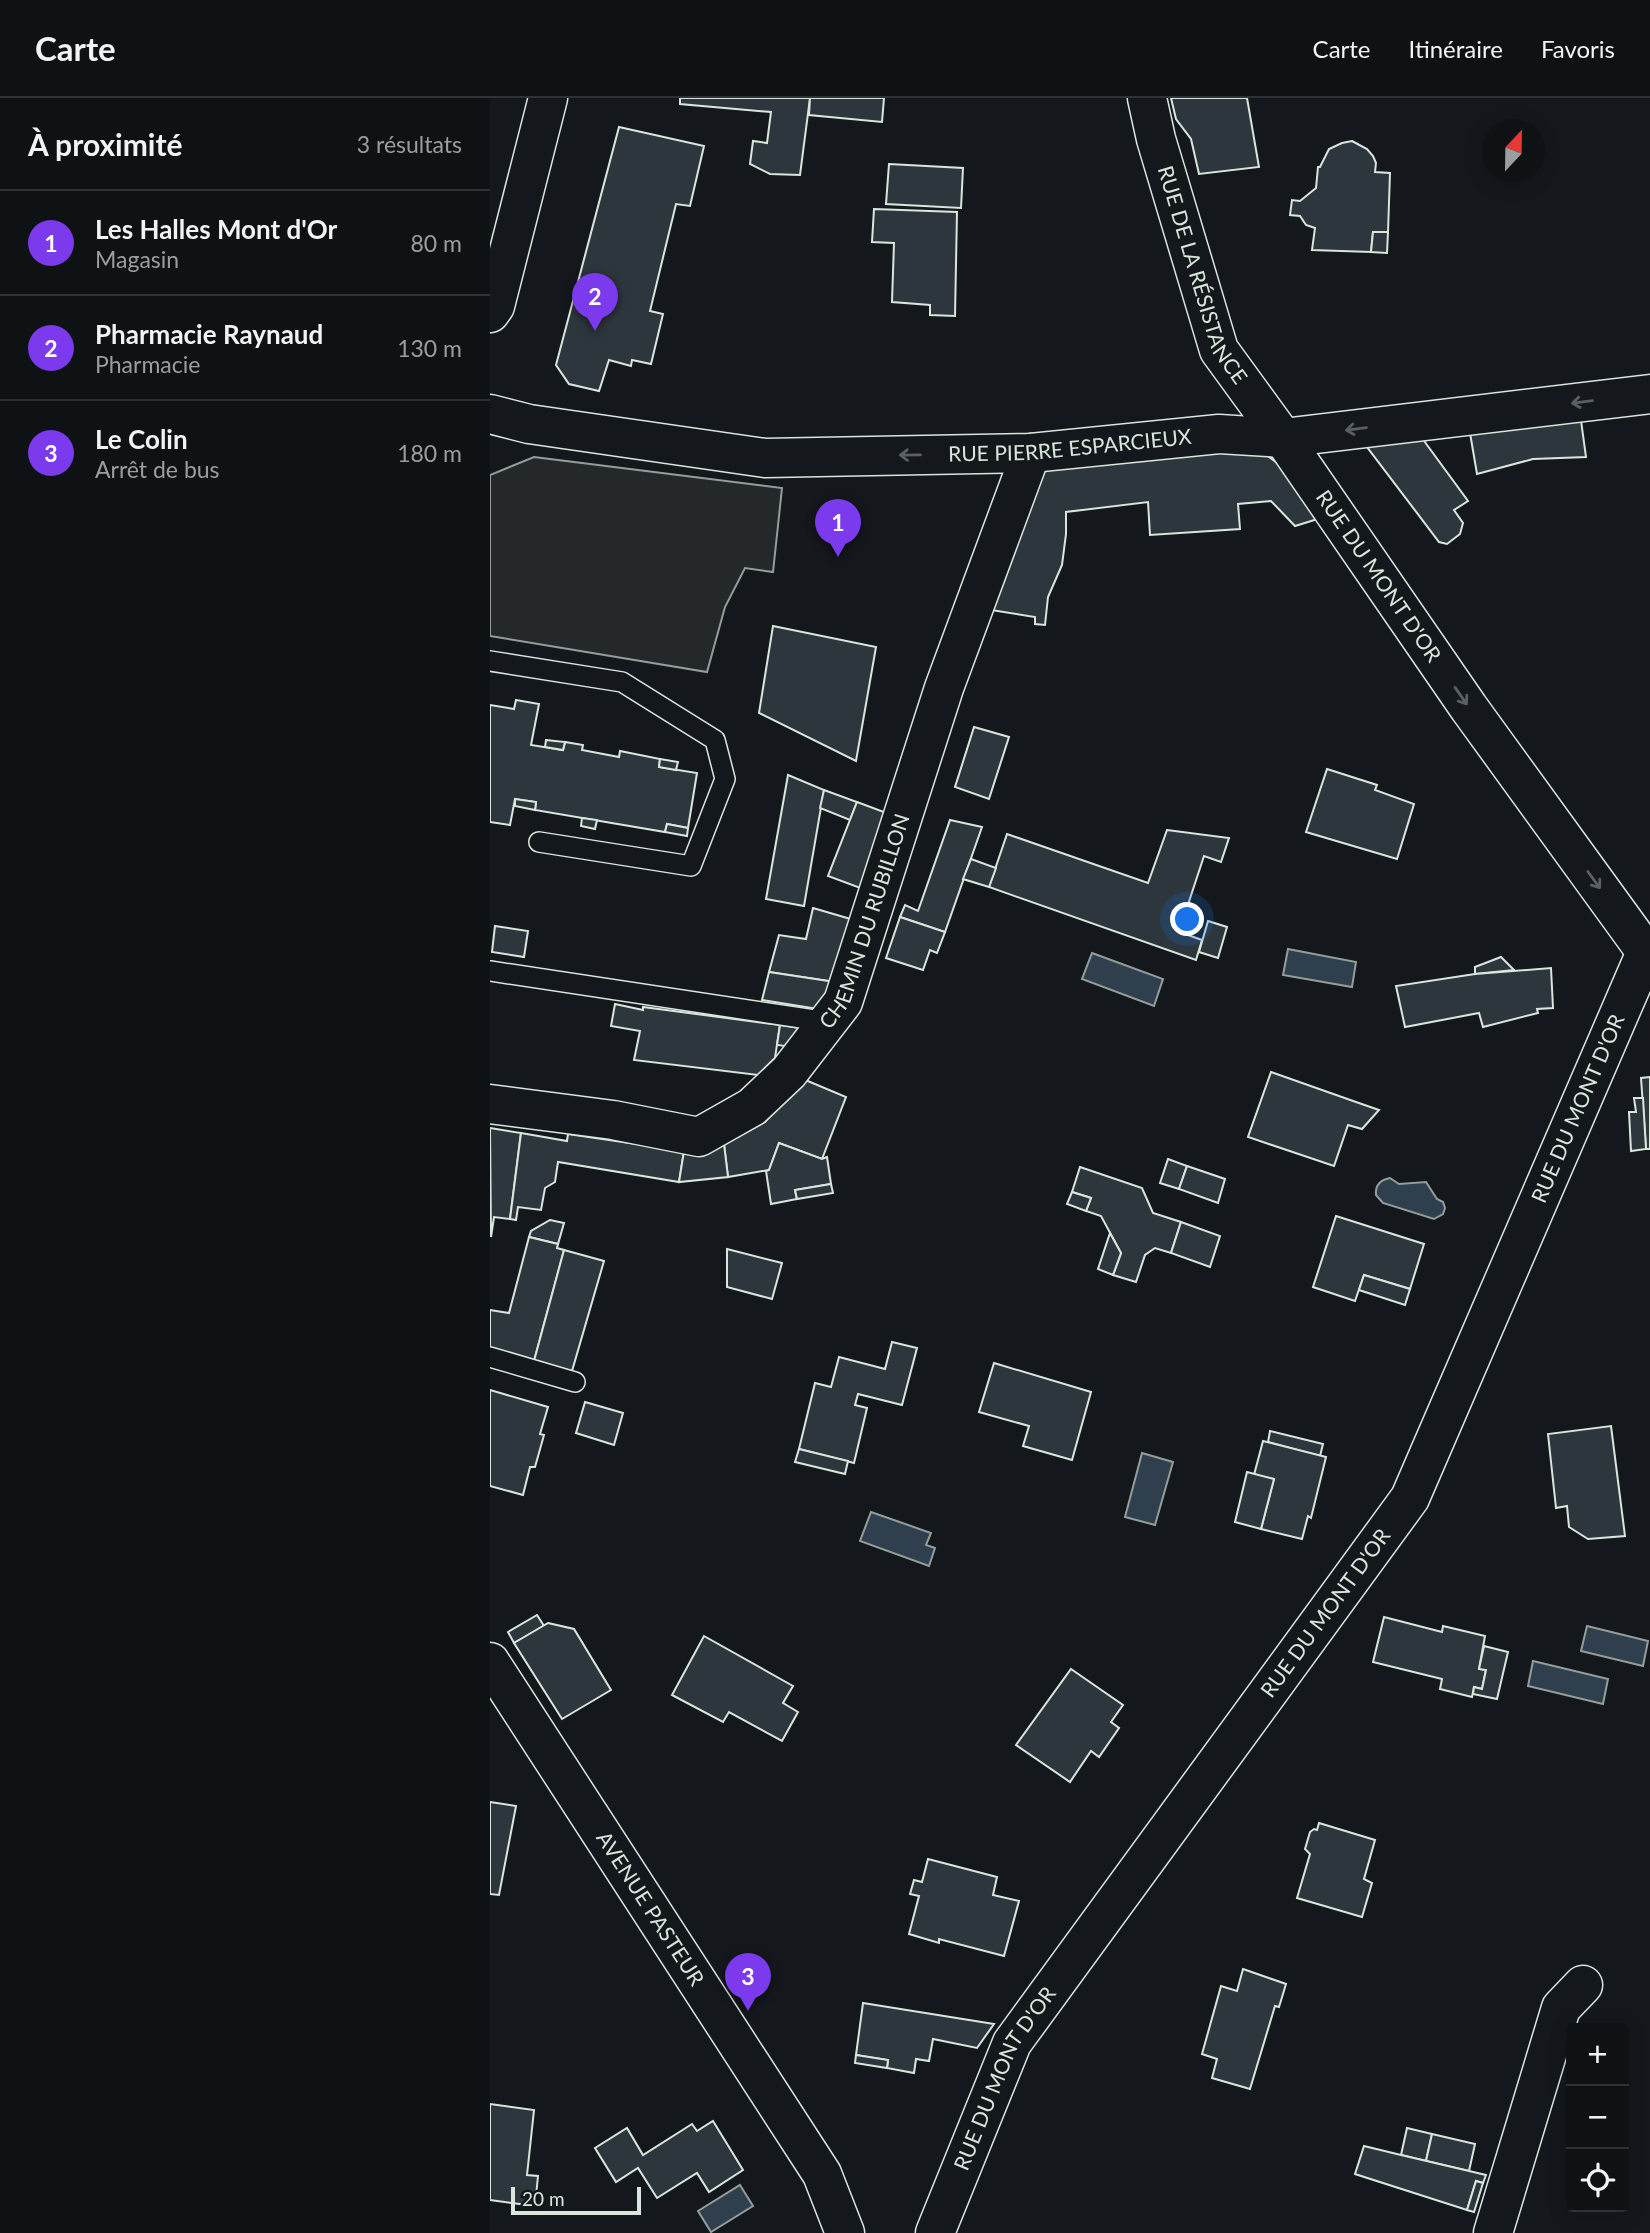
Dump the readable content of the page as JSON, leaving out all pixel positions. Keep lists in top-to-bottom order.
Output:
{
  "streets": {
    "street": [
      "RUE DE LA RÉSISTANCE",
      "RUE PIERRE ESPARCIEUX",
      "RUE DU MONT D'OR",
      "CHEMIN DU RUBILLON",
      "AVENUE PASTEUR"
    ]
  },
  "crossings": [
    ["RUE DE LA RÉSISTANCE", "RUE PIERRE ESPARCIEUX"],
    ["RUE DE LA RÉSISTANCE", "RUE DU MONT D'OR"],
    ["RUE PIERRE ESPARCIEUX", "RUE DU MONT D'OR"],
    ["RUE PIERRE ESPARCIEUX", "CHEMIN DU RUBILLON"]
  ],
  "one_way": ["RUE PIERRE ESPARCIEUX"],
  "scale_bar": "20 m",
  "north": "top",
  "page": {
    "header": "Carte",
    "nav": ["Carte", "Itinéraire", "Favoris"],
    "heading": ["À proximité", "3 résultats"],
    "list": [
      {
        "mark": "1",
        "name": "Les Halles Mont d'Or",
        "note": "Magasin",
        "value": "80 m"
      },
      {
        "mark": "2",
        "name": "Pharmacie Raynaud",
        "note": "Pharmacie",
        "value": "130 m"
      },
      {
        "mark": "3",
        "name": "Le Colin",
        "note": "Arrêt de bus",
        "value": "180 m"
      }
    ],
    "pins": ["2", "1", "3"],
    "map_buttons": ["+", "−"],
    "scale": "20 m"
  }
}
